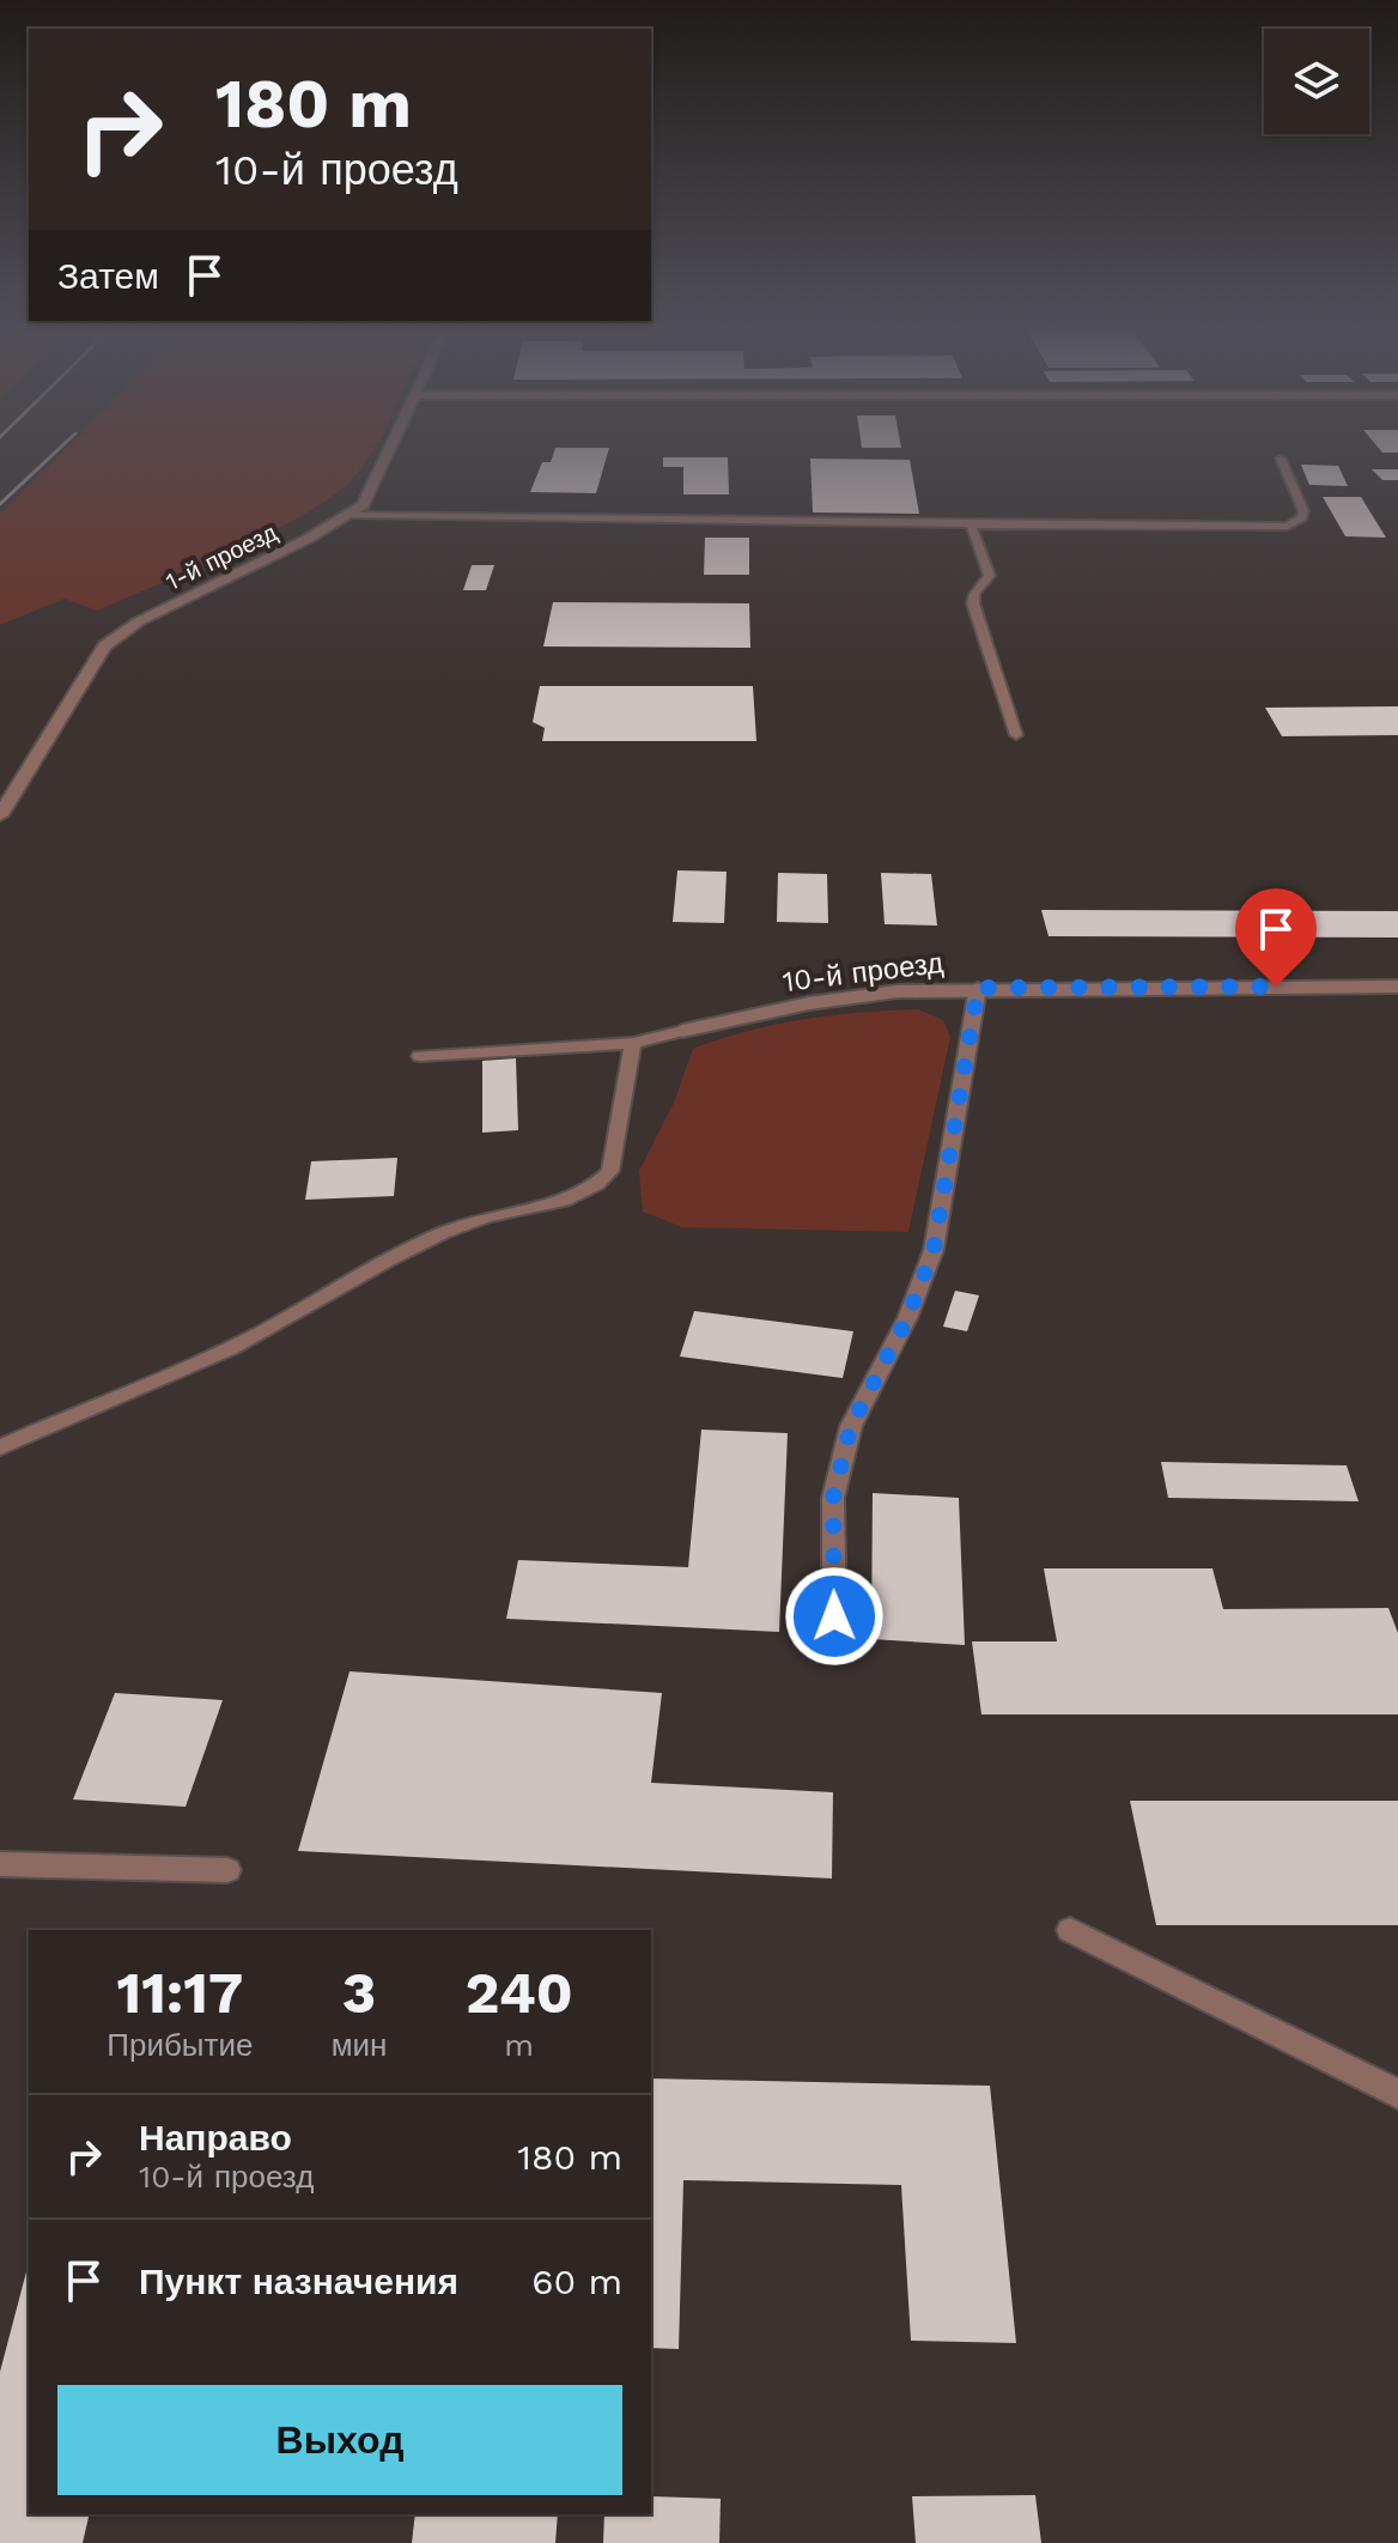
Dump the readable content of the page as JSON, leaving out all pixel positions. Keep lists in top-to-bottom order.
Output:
{
  "streets": {
    "street": ["1-й проезд", "10-й проезд"]
  },
  "page": {
    "turn": ["180 m", "10-й проезд"],
    "then": "Затем",
    "eta": [
      "11:17",
      "Прибытие",
      "3",
      "мин",
      "240",
      "m"
    ],
    "list": [
      {
        "name": "Направо",
        "note": "10-й проезд",
        "value": "180 m"
      },
      {
        "name": "Пункт назначения",
        "value": "60 m"
      }
    ],
    "buttons": "Выход"
  }
}
